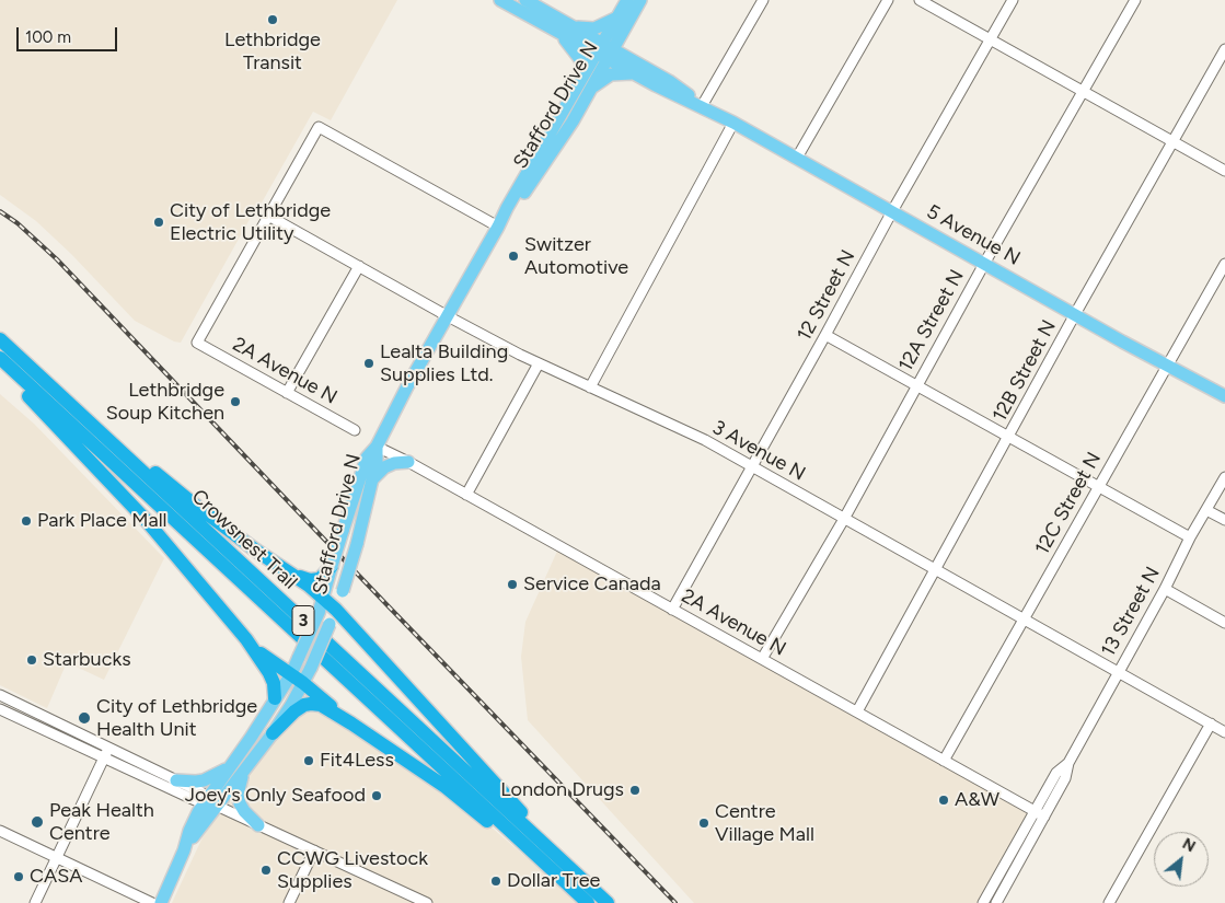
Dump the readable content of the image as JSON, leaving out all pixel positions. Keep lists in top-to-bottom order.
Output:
{
  "streets": {
    "highway": ["Crowsnest Trail", "3"],
    "main road": ["Stafford Drive N", "5 Avenue N"],
    "street": [
      "12 Street N",
      "12A Street N",
      "2A Avenue N",
      "12B Street N",
      "3 Avenue N",
      "12C Street N",
      "13 Street N"
    ]
  },
  "crossings": [
    ["Stafford Drive N", "5 Avenue N"],
    ["Stafford Drive N", "2A Avenue N"],
    ["Stafford Drive N", "3 Avenue N"],
    ["5 Avenue N", "12 Street N"],
    ["5 Avenue N", "12A Street N"],
    ["5 Avenue N", "12B Street N"],
    ["5 Avenue N", "12C Street N"],
    ["12 Street N", "2A Avenue N"],
    ["12 Street N", "3 Avenue N"],
    ["12A Street N", "2A Avenue N"],
    ["12A Street N", "3 Avenue N"],
    ["2A Avenue N", "12B Street N"],
    ["2A Avenue N", "3 Avenue N"],
    ["2A Avenue N", "12C Street N"],
    ["2A Avenue N", "13 Street N"],
    ["12B Street N", "3 Avenue N"],
    ["3 Avenue N", "12C Street N"],
    ["3 Avenue N", "13 Street N"]
  ],
  "places": [
    "Lethbridge Transit",
    "City of Lethbridge Electric Utility",
    "Switzer Automotive",
    "Lealta Building Supplies Ltd.",
    "Lethbridge Soup Kitchen",
    "Park Place Mall",
    "Service Canada",
    "Starbucks",
    "City of Lethbridge Health Unit",
    "Fit4Less",
    "London Drugs",
    "Joey's Only Seafood",
    "A&W",
    "Peak Health Centre",
    "Centre Village Mall",
    "CCWG Livestock Supplies",
    "CASA",
    "Dollar Tree"
  ],
  "scale_bar": "100 m",
  "north": "top right"
}
